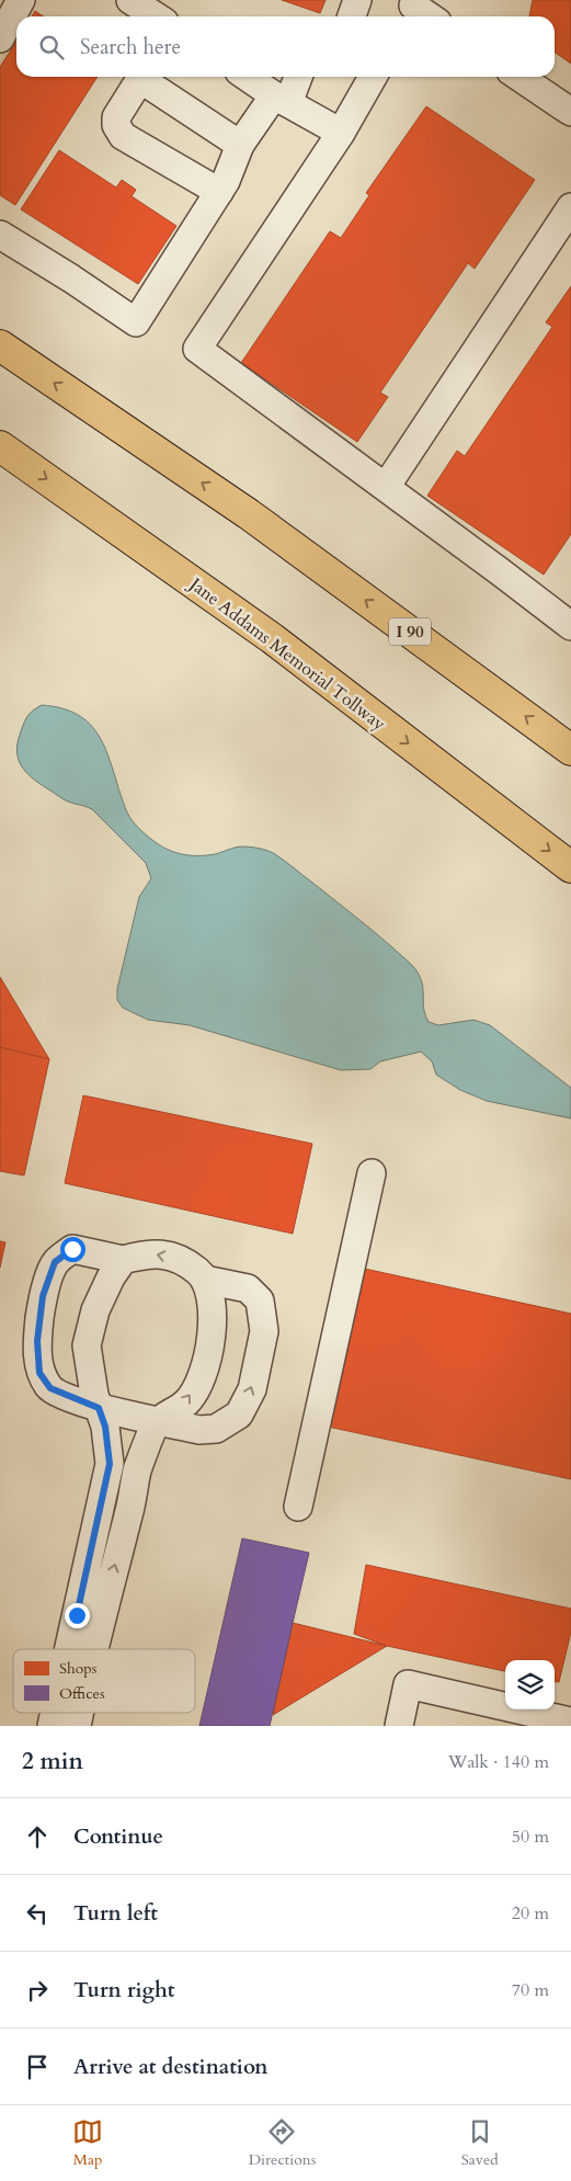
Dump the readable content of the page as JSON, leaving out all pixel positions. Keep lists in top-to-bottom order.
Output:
{
  "streets": {
    "highway": ["I 90", "Jane Addams Memorial Tollway"]
  },
  "legend": ["Shops", "Offices"],
  "page": {
    "search": "Search here",
    "heading": ["2 min", "Walk · 140 m"],
    "list": [
      ["Continue", "50 m"],
      ["Turn left", "20 m"],
      ["Turn right", "70 m"],
      "Arrive at destination"
    ],
    "nav": ["Map", "Directions", "Saved"]
  }
}
